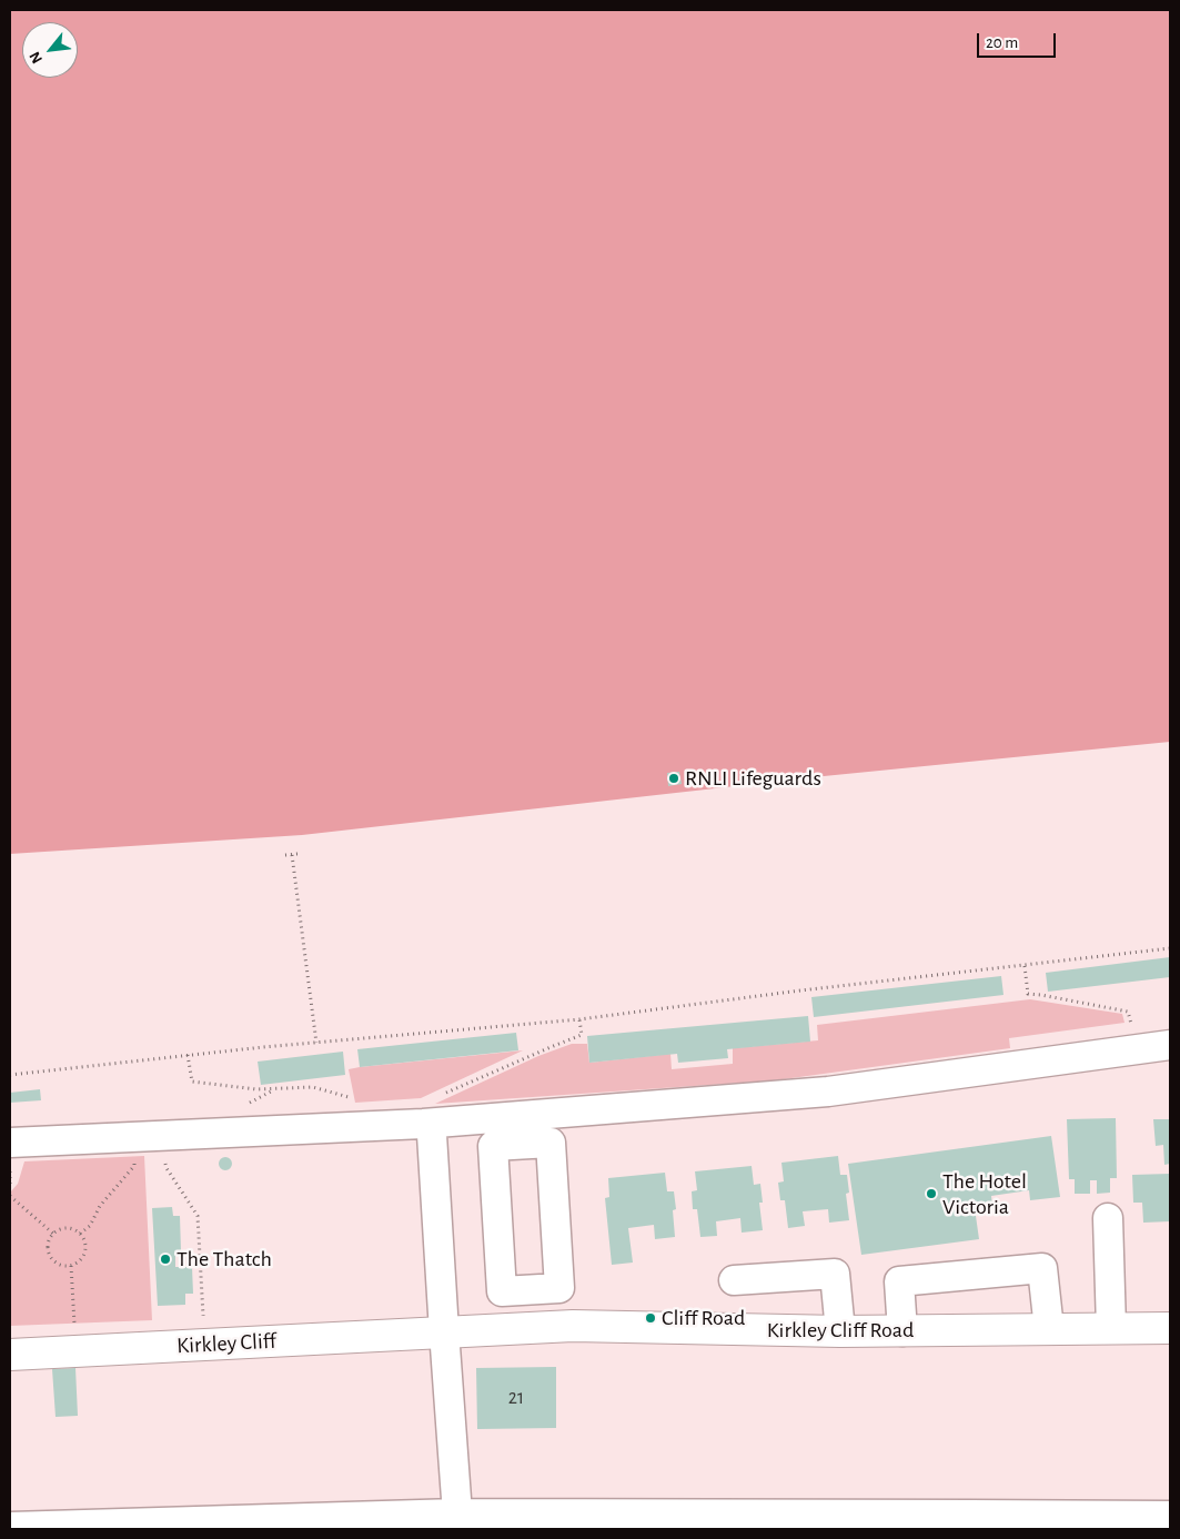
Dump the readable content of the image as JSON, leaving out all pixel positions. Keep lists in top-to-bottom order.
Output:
{
  "streets": {
    "main road": ["Kirkley Cliff Road", "Kirkley Cliff"]
  },
  "crossings": [
    ["Kirkley Cliff Road", "Kirkley Cliff"]
  ],
  "places": [
    "RNLI Lifeguards",
    "The Hotel Victoria",
    "The Thatch",
    "Cliff Road"
  ],
  "house_numbers": ["21"],
  "scale_bar": "20 m",
  "north": "bottom left"
}
